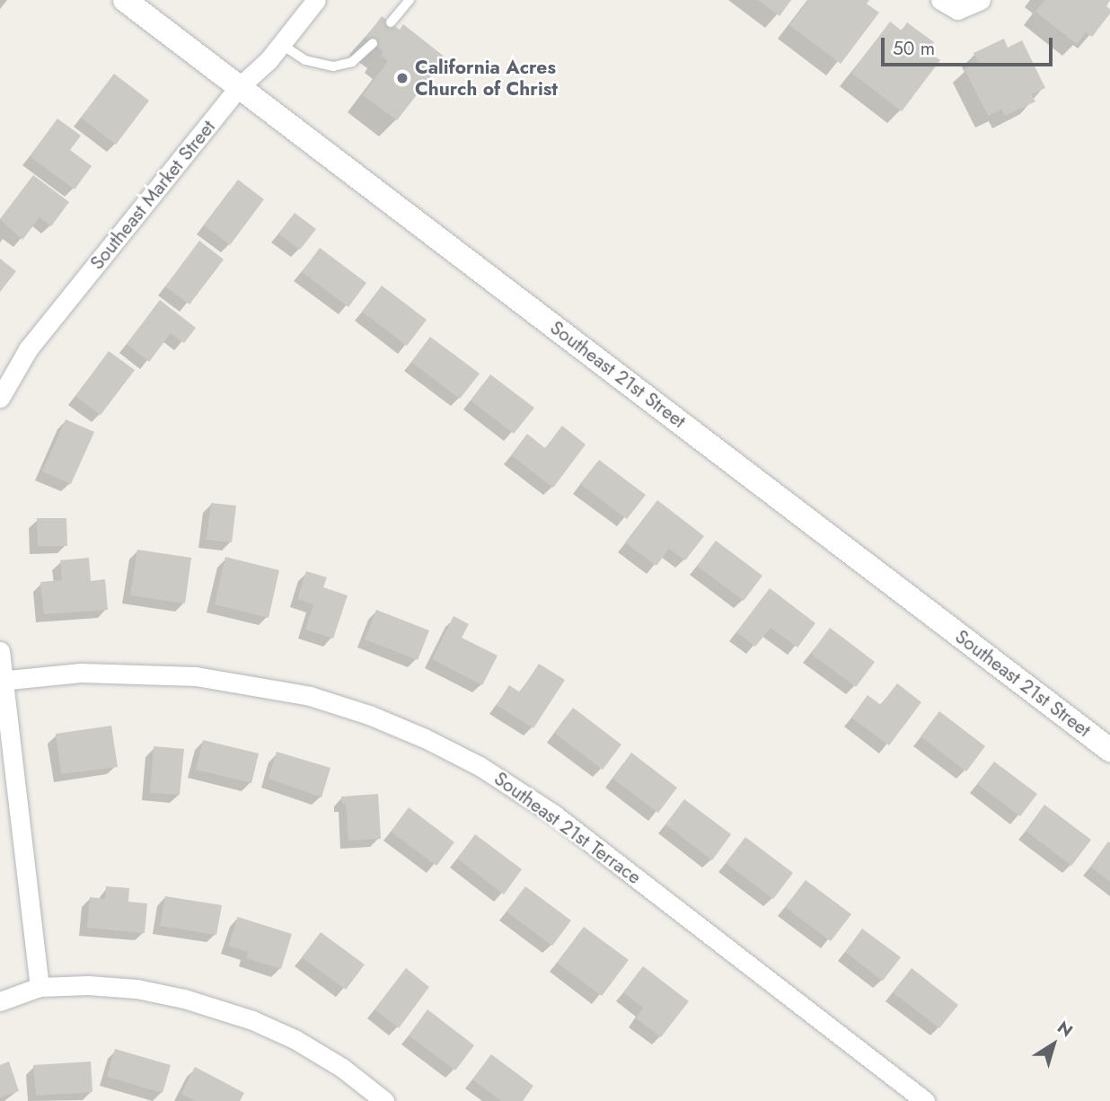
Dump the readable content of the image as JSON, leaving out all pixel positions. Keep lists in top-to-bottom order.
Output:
{
  "streets": {
    "street": ["Southeast Market Street", "Southeast 21st Street", "Southeast 21st Terrace"]
  },
  "crossings": [
    ["Southeast Market Street", "Southeast 21st Street"]
  ],
  "places": ["California Acres Church of Christ"],
  "scale_bar": "50 m",
  "north": "top right"
}
